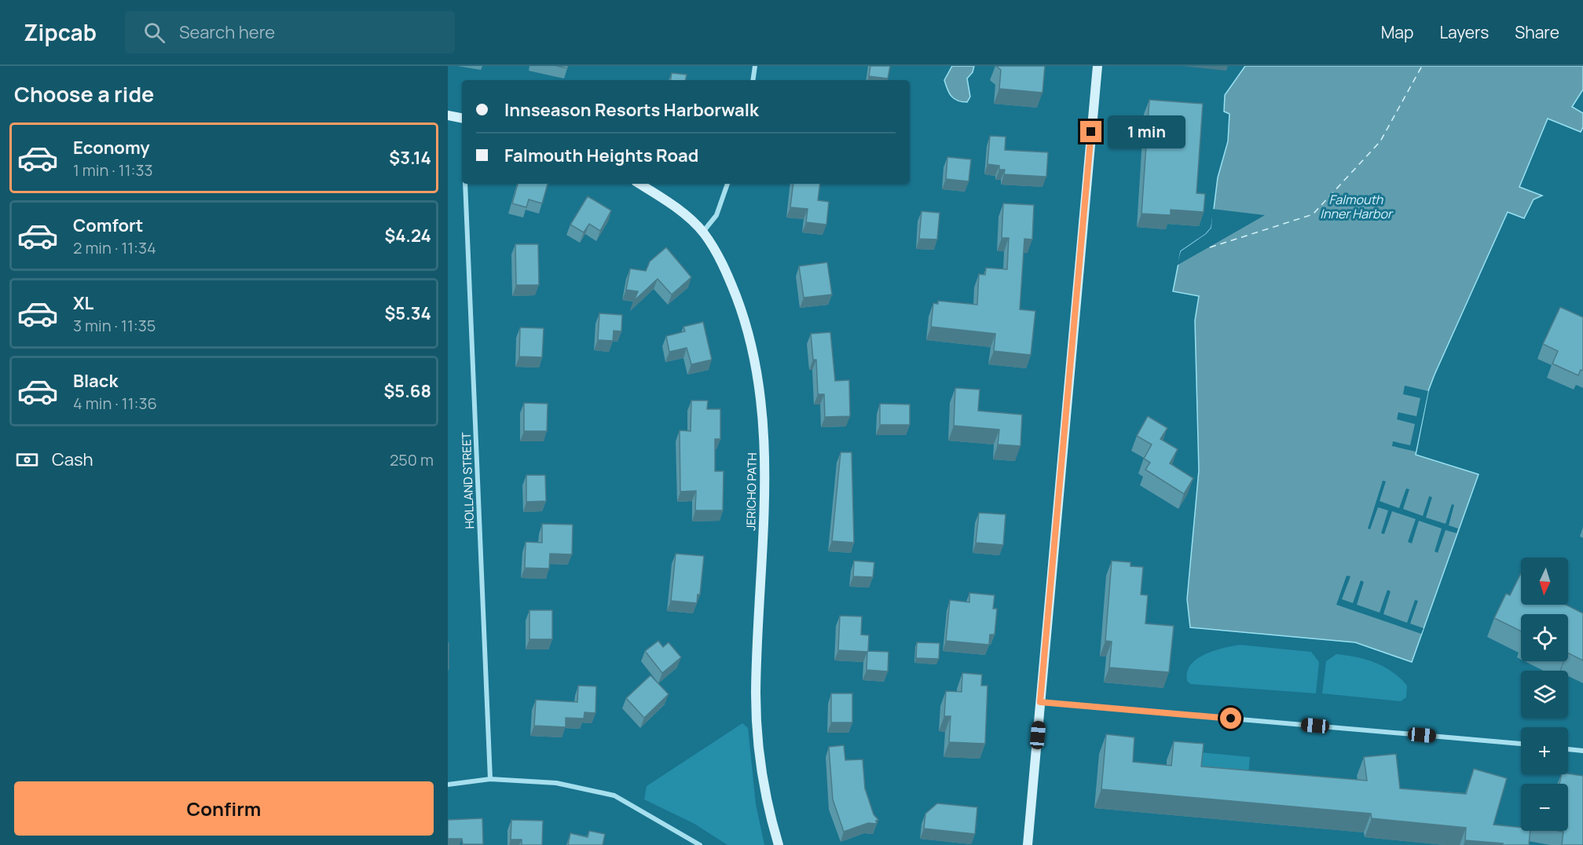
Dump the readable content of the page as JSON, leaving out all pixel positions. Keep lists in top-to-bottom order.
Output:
{
  "streets": {
    "main road": ["JERICHO PATH"],
    "street": ["HOLLAND STREET"]
  },
  "water": ["Falmouth Inner Harbor"],
  "north": "bottom",
  "page": {
    "header": "Zipcab",
    "search": "Search here",
    "nav": ["Map", "Layers", "Share"],
    "heading": "Choose a ride",
    "banner": ["Innseason Resorts Harborwalk", "Falmouth Heights Road"],
    "bubble": "1 min",
    "list": [
      {
        "name": "Economy",
        "note": "1 min · 11:33",
        "value": "$3.14"
      },
      {
        "name": "Comfort",
        "note": "2 min · 11:34",
        "value": "$4.24"
      },
      {
        "name": "XL",
        "note": "3 min · 11:35",
        "value": "$5.34"
      },
      {
        "name": "Black",
        "note": "4 min · 11:36",
        "value": "$5.68"
      }
    ],
    "pay": ["Cash", "250 m"],
    "map_buttons": ["+", "−"],
    "buttons": "Confirm"
  }
}
